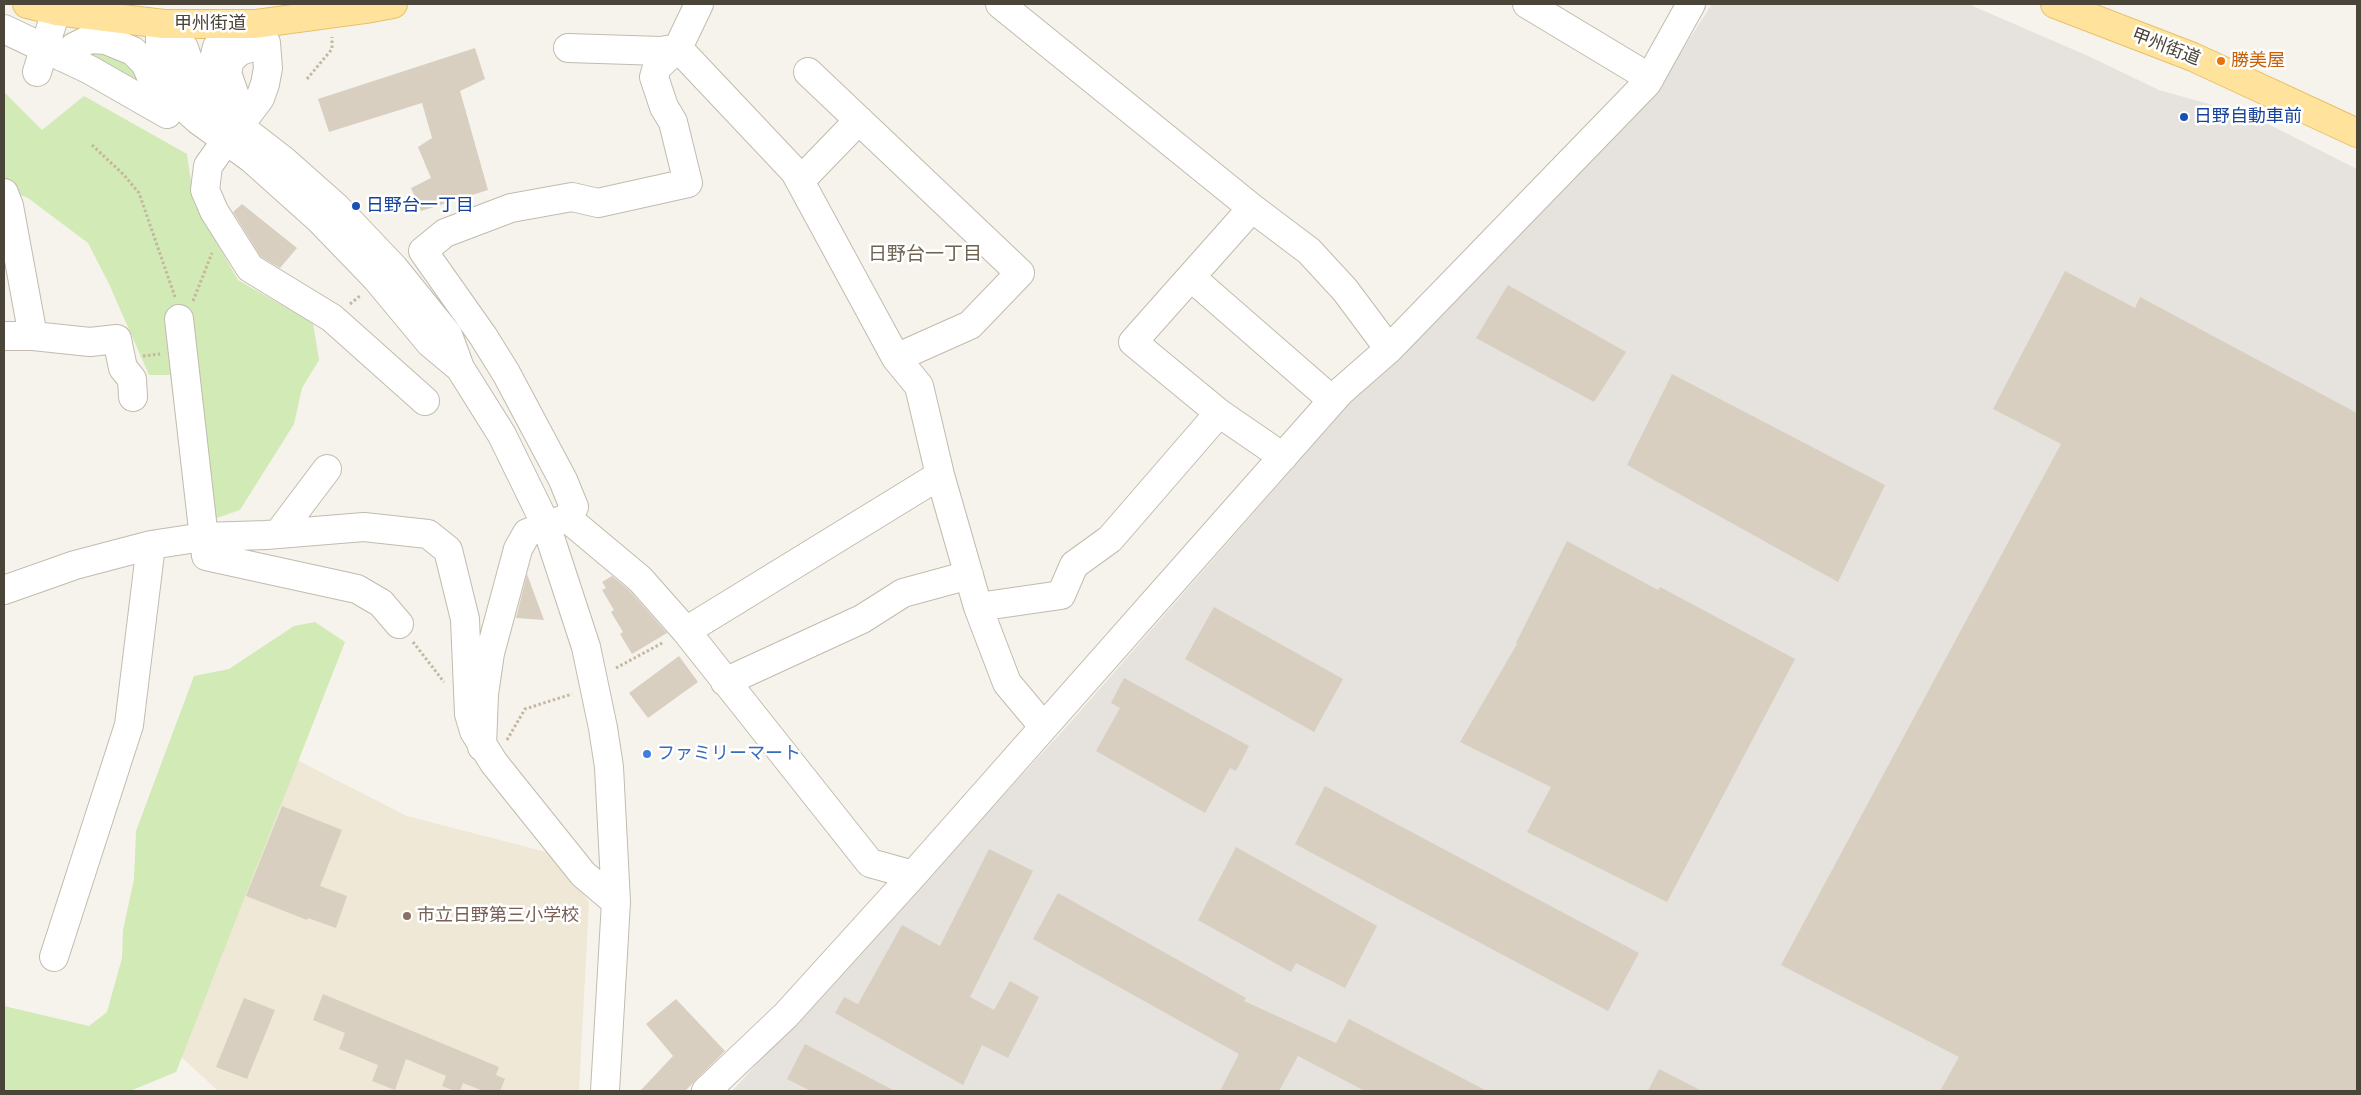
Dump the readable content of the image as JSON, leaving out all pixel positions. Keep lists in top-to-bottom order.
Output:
{
  "streets": {
    "main road": ["甲州街道"]
  },
  "districts": ["日野台一丁目"],
  "places": [
    "勝美屋",
    "日野自動車前",
    "日野台一丁目",
    "ファミリーマート",
    "市立日野第三小学校"
  ]
}
